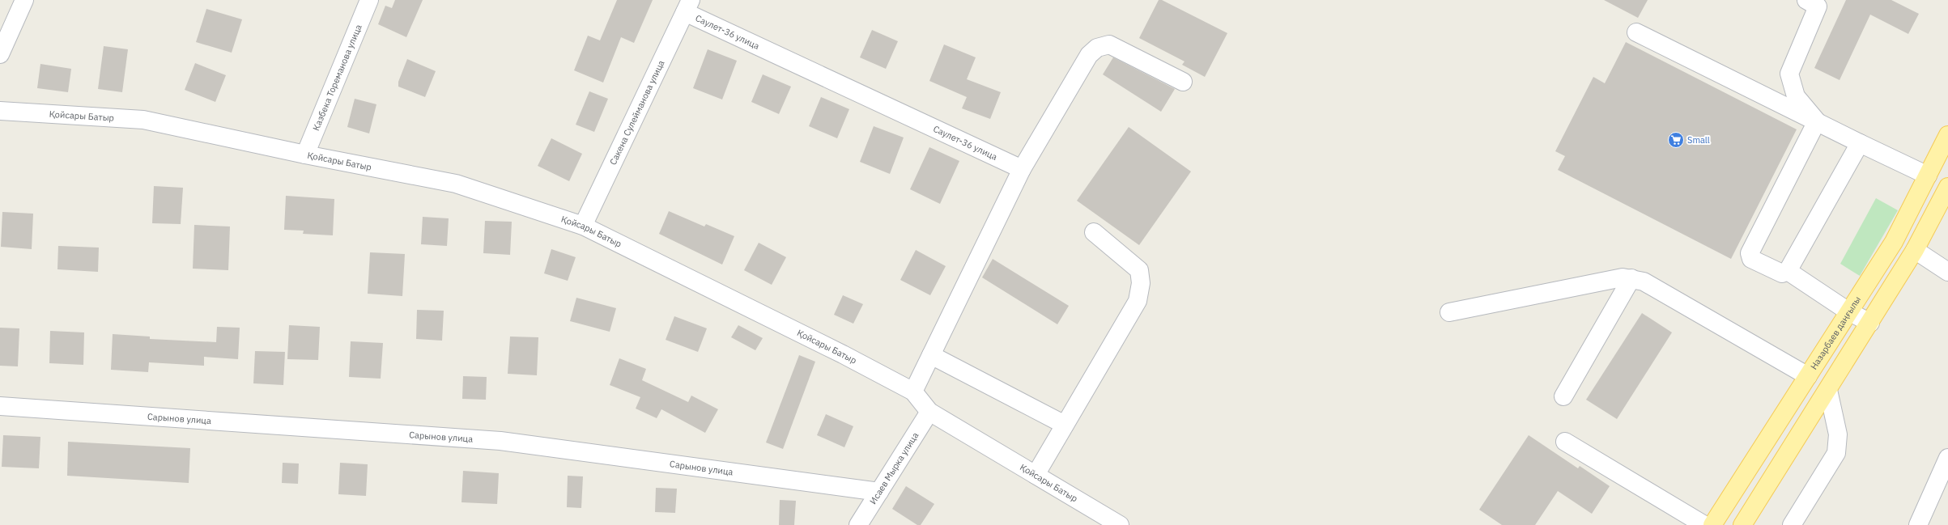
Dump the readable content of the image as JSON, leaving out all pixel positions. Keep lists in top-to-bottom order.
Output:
{
  "streets": {
    "main road": ["Назарбаев даңғылы"],
    "street": [
      "Саулет-36 улица",
      "Казбека Тореманова улица",
      "Сакена Сулейманова улица",
      "Қойсары Батыр",
      "Сарынов улица",
      "Исаев Мырка улица"
    ]
  },
  "crossings": [
    ["Саулет-36 улица", "Сакена Сулейманова улица"],
    ["Казбека Тореманова улица", "Қойсары Батыр"],
    ["Сакена Сулейманова улица", "Қойсары Батыр"],
    ["Қойсары Батыр", "Исаев Мырка улица"],
    ["Сарынов улица", "Исаев Мырка улица"]
  ],
  "places": {
    "supermarket": ["Small"]
  }
}
